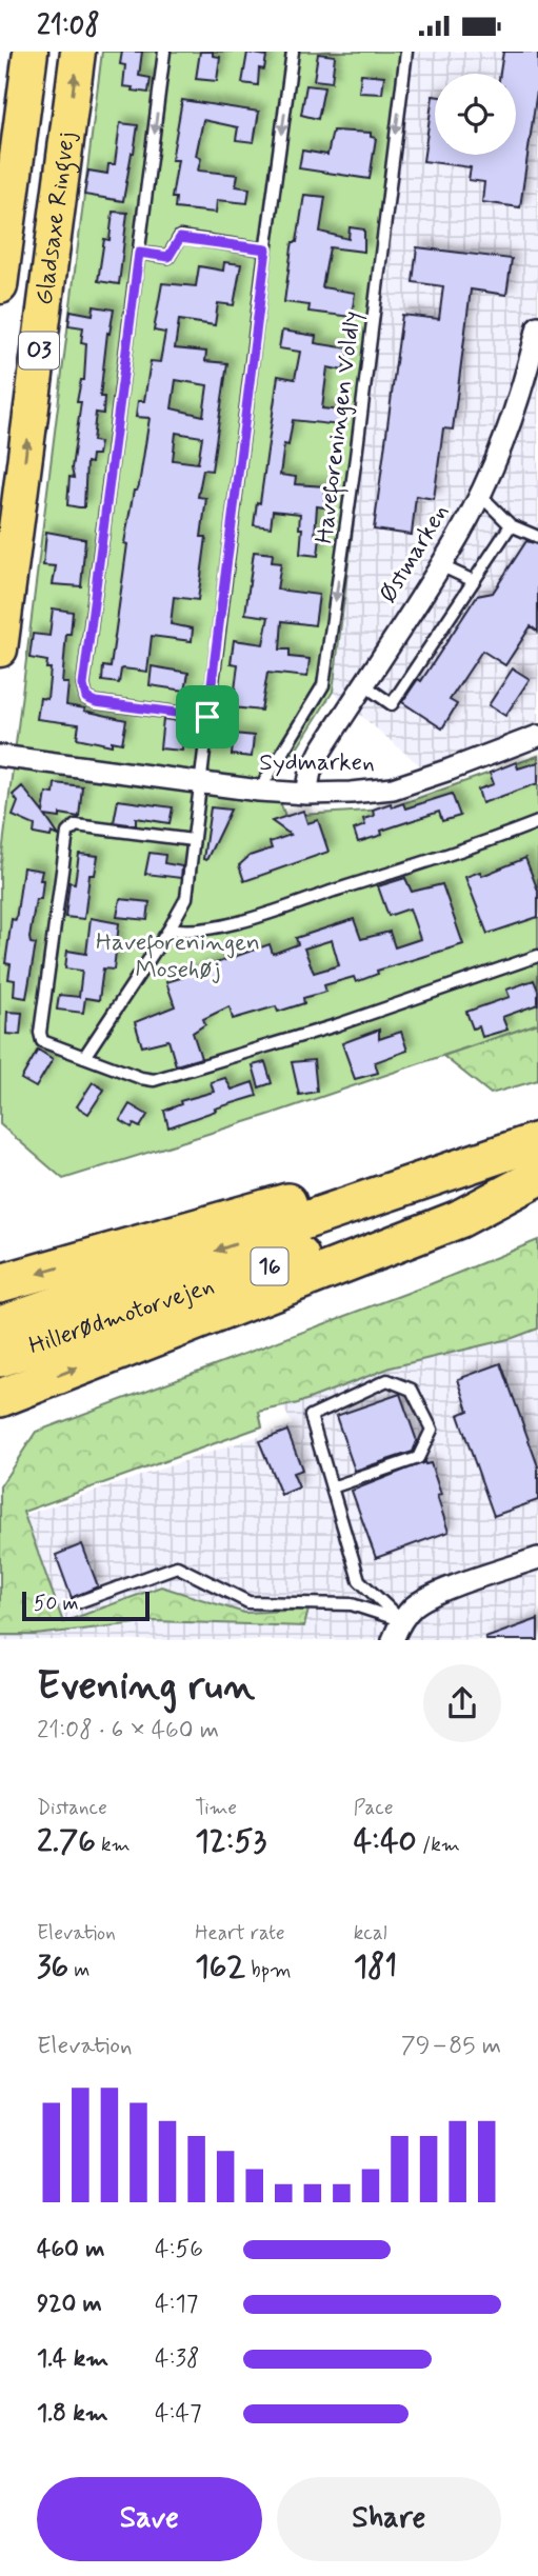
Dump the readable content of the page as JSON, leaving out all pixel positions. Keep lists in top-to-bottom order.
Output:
{
  "streets": {
    "highway": ["16", "Hillerødmotorvejen"],
    "main road": ["Gladsaxe Ringvej", "O3"],
    "street": ["Østmarken", "Sydmarken"],
    "lane": ["Haveforeningen Voldly"]
  },
  "crossings": [
    ["Haveforeningen Voldly", "Sydmarken"],
    ["Østmarken", "Sydmarken"]
  ],
  "one_way": ["Haveforeningen Voldly"],
  "parks": ["Haveforeningen Mosehøj"],
  "scale_bar": "50 m",
  "page": {
    "status": "21:08",
    "scale": "50 m",
    "heading": ["Evening run", "21:08 · 6 × 460 m"],
    "stats": [
      ["Distance", "2.76 km"],
      ["Time", "12:53"],
      ["Pace", "4:40 /km"],
      ["Elevation", "36 m"],
      ["Heart rate", "162 bpm"],
      ["kcal", "181"]
    ],
    "chart": ["Elevation", "79–85 m"],
    "list": [
      {
        "name": "460 m",
        "note": "4:56"
      },
      {
        "name": "920 m",
        "note": "4:17"
      },
      {
        "name": "1.4 km",
        "note": "4:38"
      },
      {
        "name": "1.8 km",
        "note": "4:47"
      }
    ],
    "buttons": ["Save", "Share"]
  }
}
